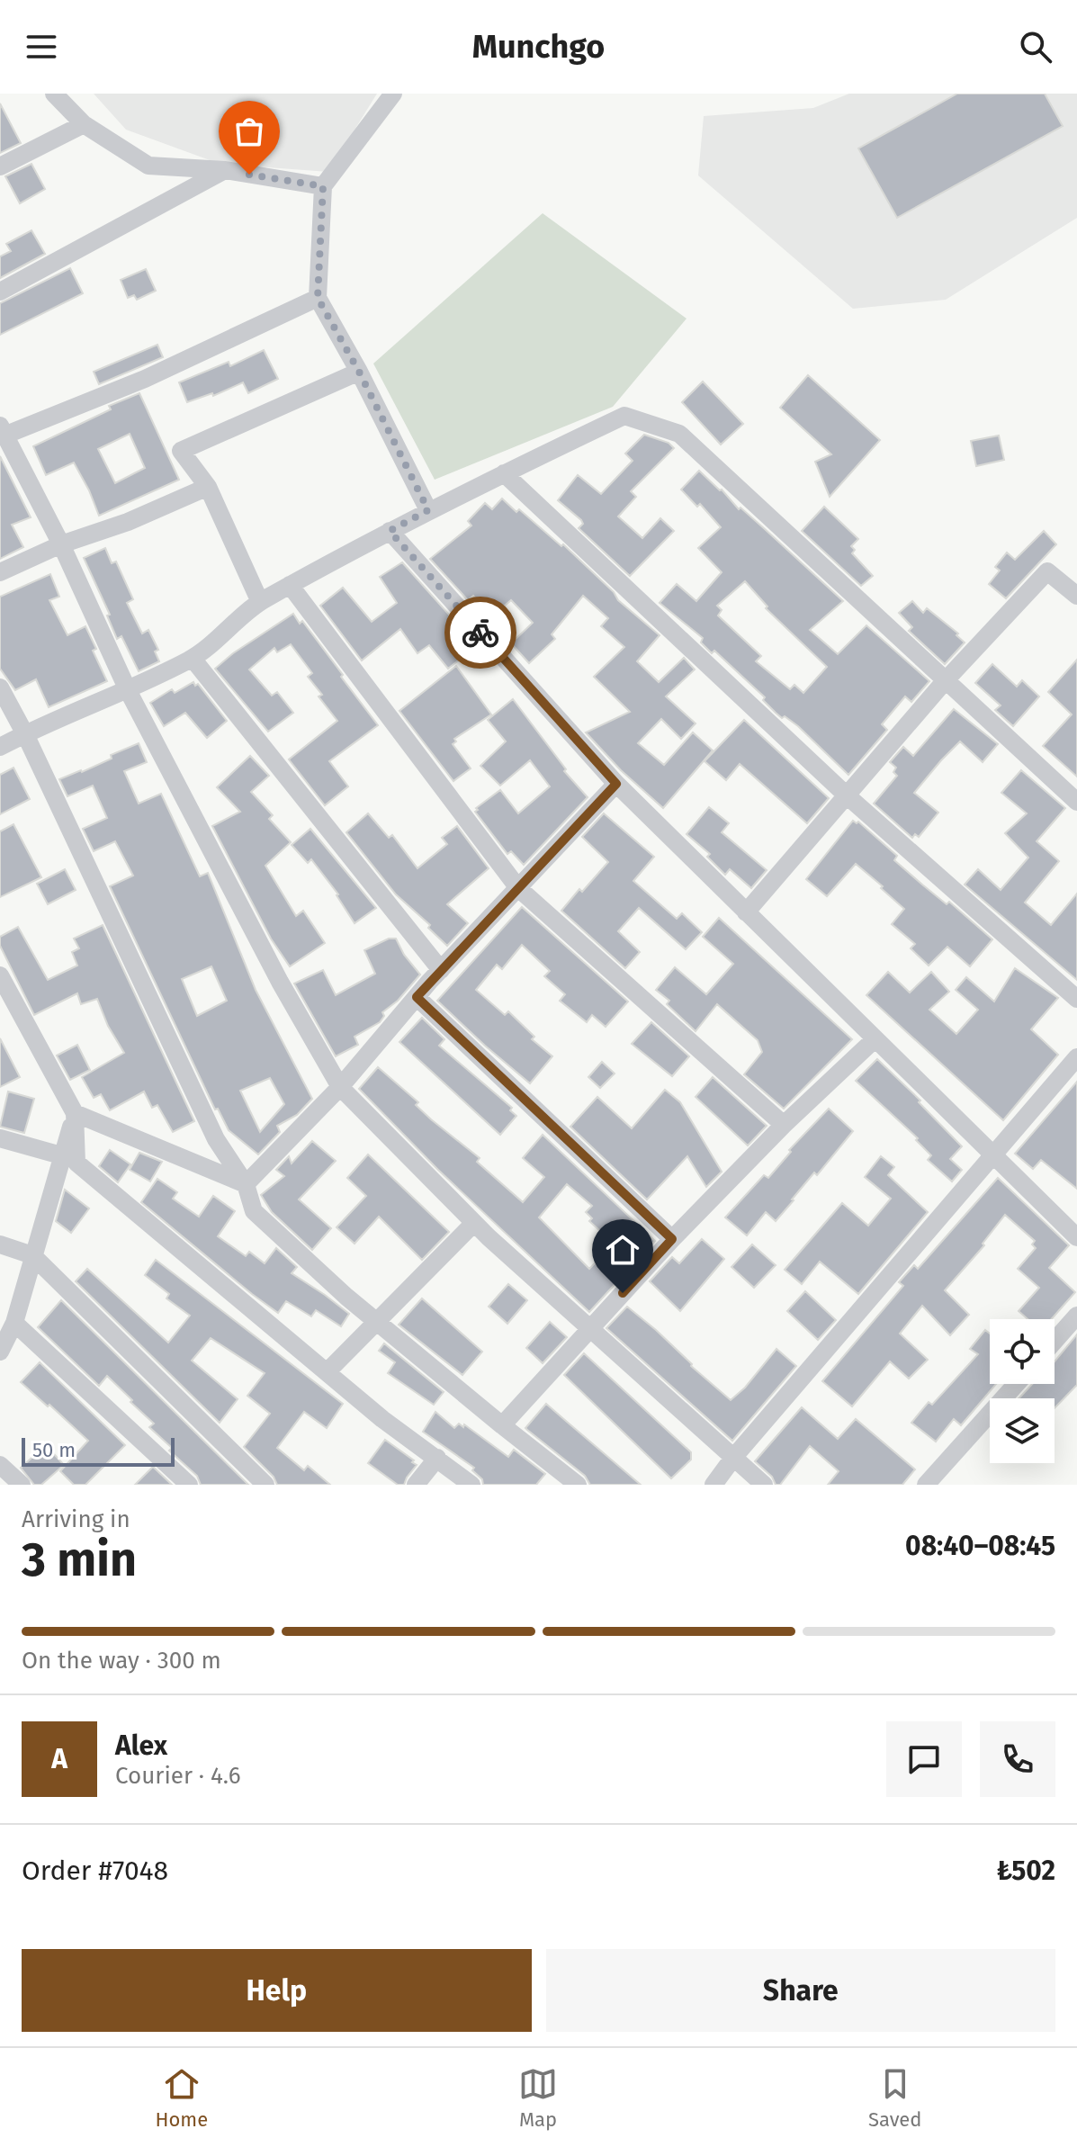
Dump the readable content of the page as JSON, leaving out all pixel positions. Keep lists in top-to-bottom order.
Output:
{
  "scale_bar": "50 m",
  "page": {
    "header": "Munchgo",
    "scale": "50 m",
    "heading": ["3 min", "Arriving in", "08:40–08:45"],
    "panel": [
      "Alex",
      "Courier · 4.6",
      "Order #7048",
      "₺502"
    ],
    "bar": "On the way · 300 m",
    "round": "A",
    "buttons": ["Help", "Share"],
    "tabs": ["Home", "Map", "Saved"]
  }
}
